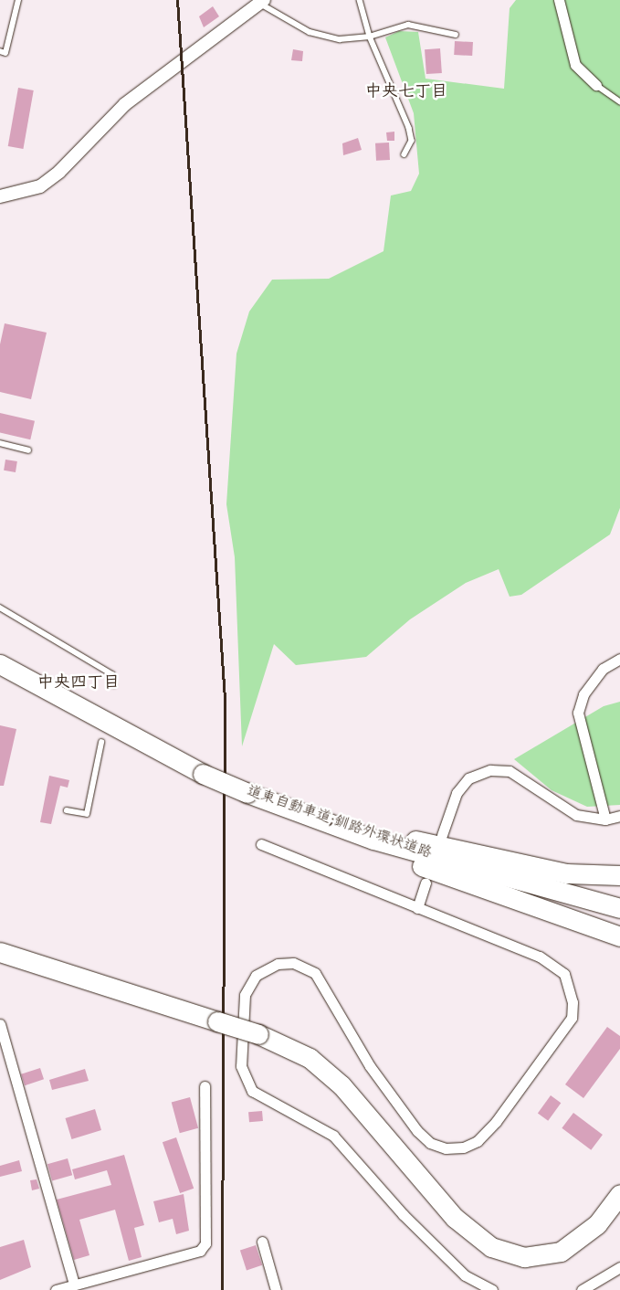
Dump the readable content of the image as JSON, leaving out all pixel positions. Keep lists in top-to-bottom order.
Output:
{
  "streets": {
    "highway": ["道東自動車道;釧路外環状道路"]
  },
  "districts": ["中央七丁目", "中央四丁目"]
}
